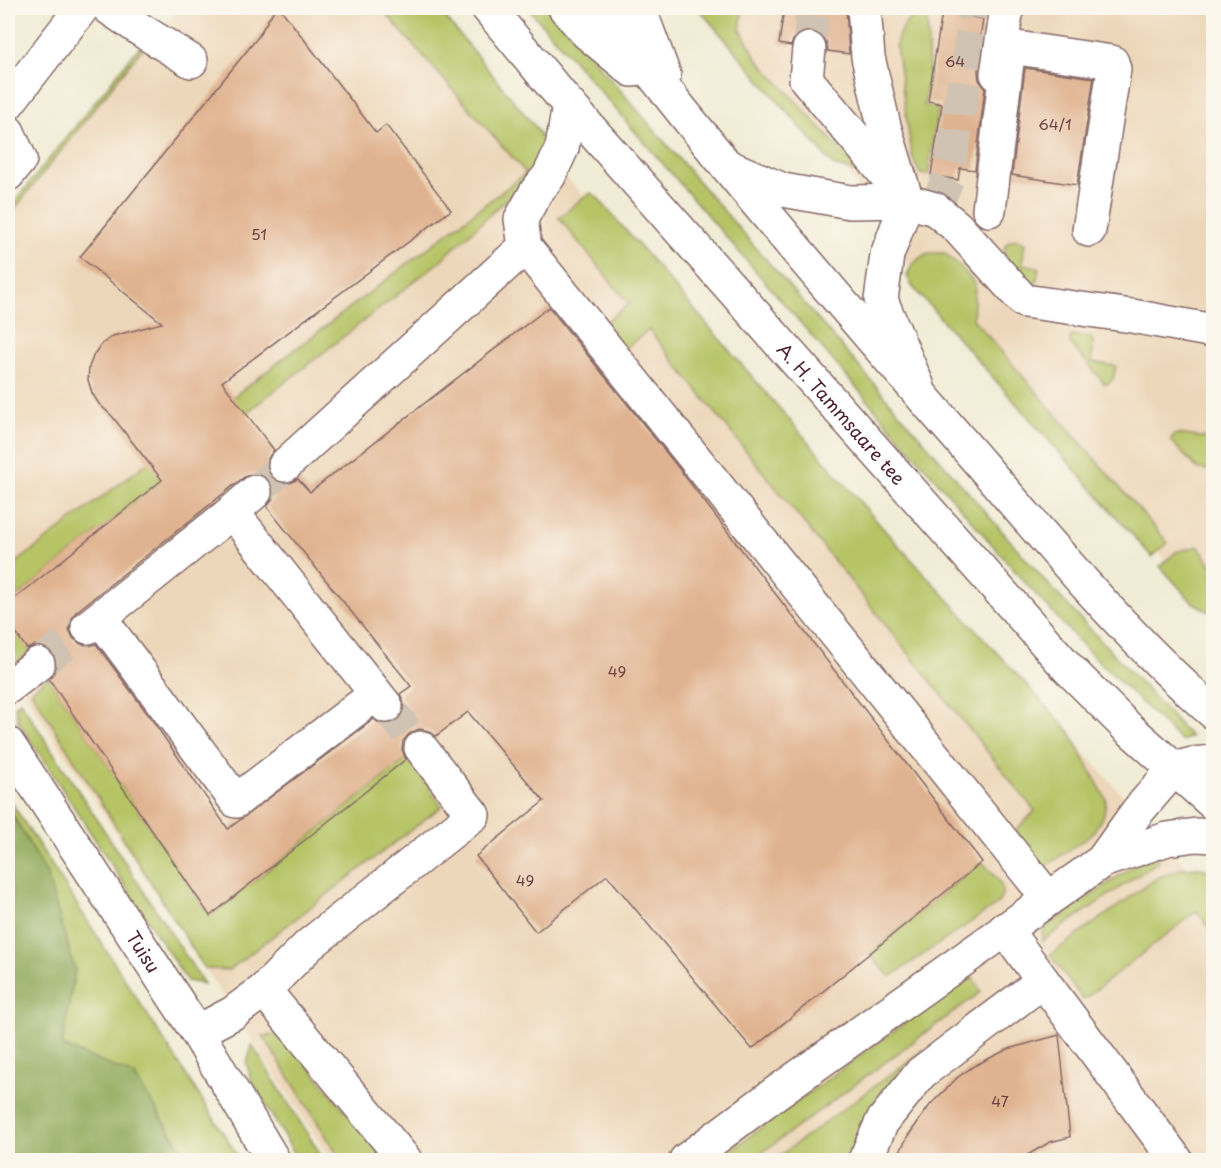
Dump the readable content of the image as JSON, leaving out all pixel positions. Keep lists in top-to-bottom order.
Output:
{
  "streets": {
    "main road": ["A. H. Tammsaare tee", "Tuisu"]
  },
  "house_numbers": [
    "64",
    "64/1",
    "51",
    "49",
    "49",
    "47"
  ]
}
